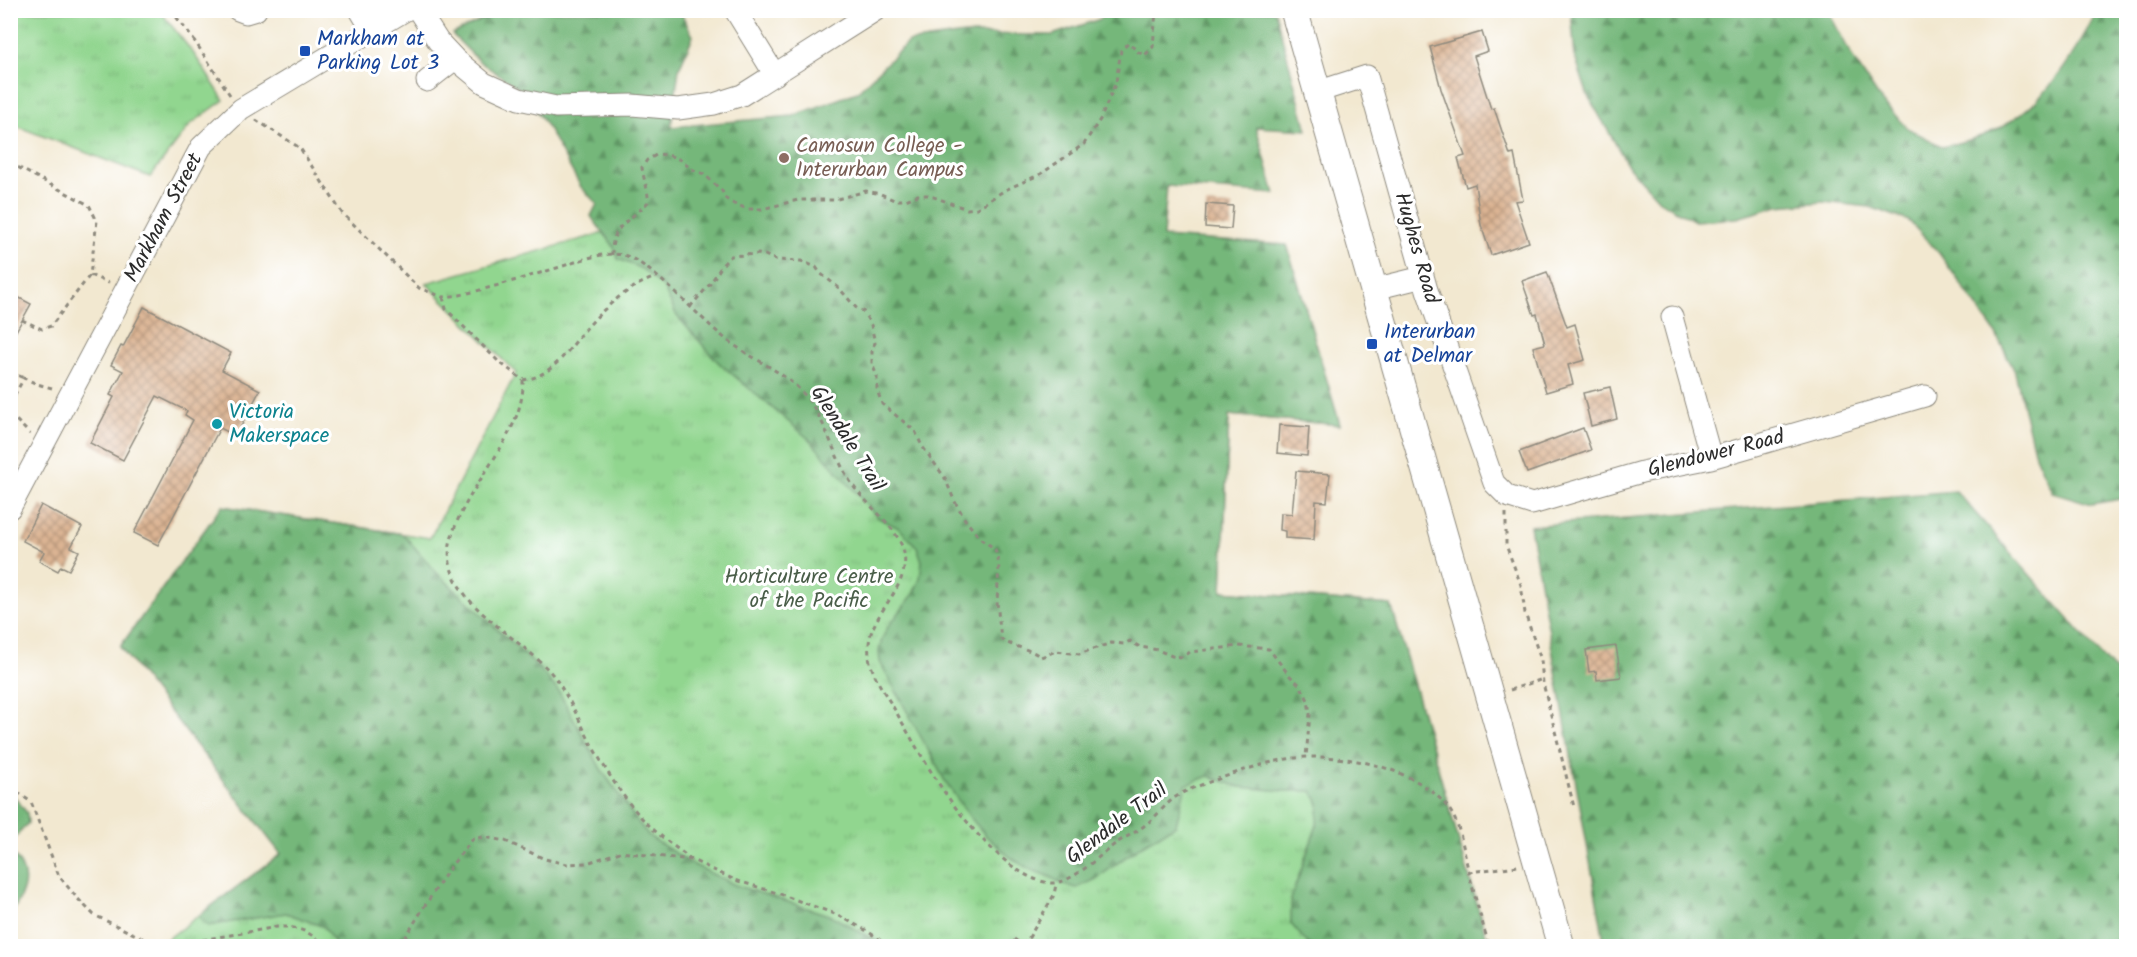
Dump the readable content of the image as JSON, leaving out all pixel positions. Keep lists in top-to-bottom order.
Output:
{
  "streets": {
    "street": ["Markham Street", "Hughes Road", "Glendower Road"],
    "path": ["Glendale Trail"]
  },
  "crossings": [
    ["Hughes Road", "Glendower Road"]
  ],
  "parks": ["Horticulture Centre of the Pacific"],
  "places": {
    "transit": ["Markham at Parking Lot 3", "Interurban at Delmar"],
    "other": ["Camosun College - Interurban Campus", "Victoria Makerspace"]
  }
}
